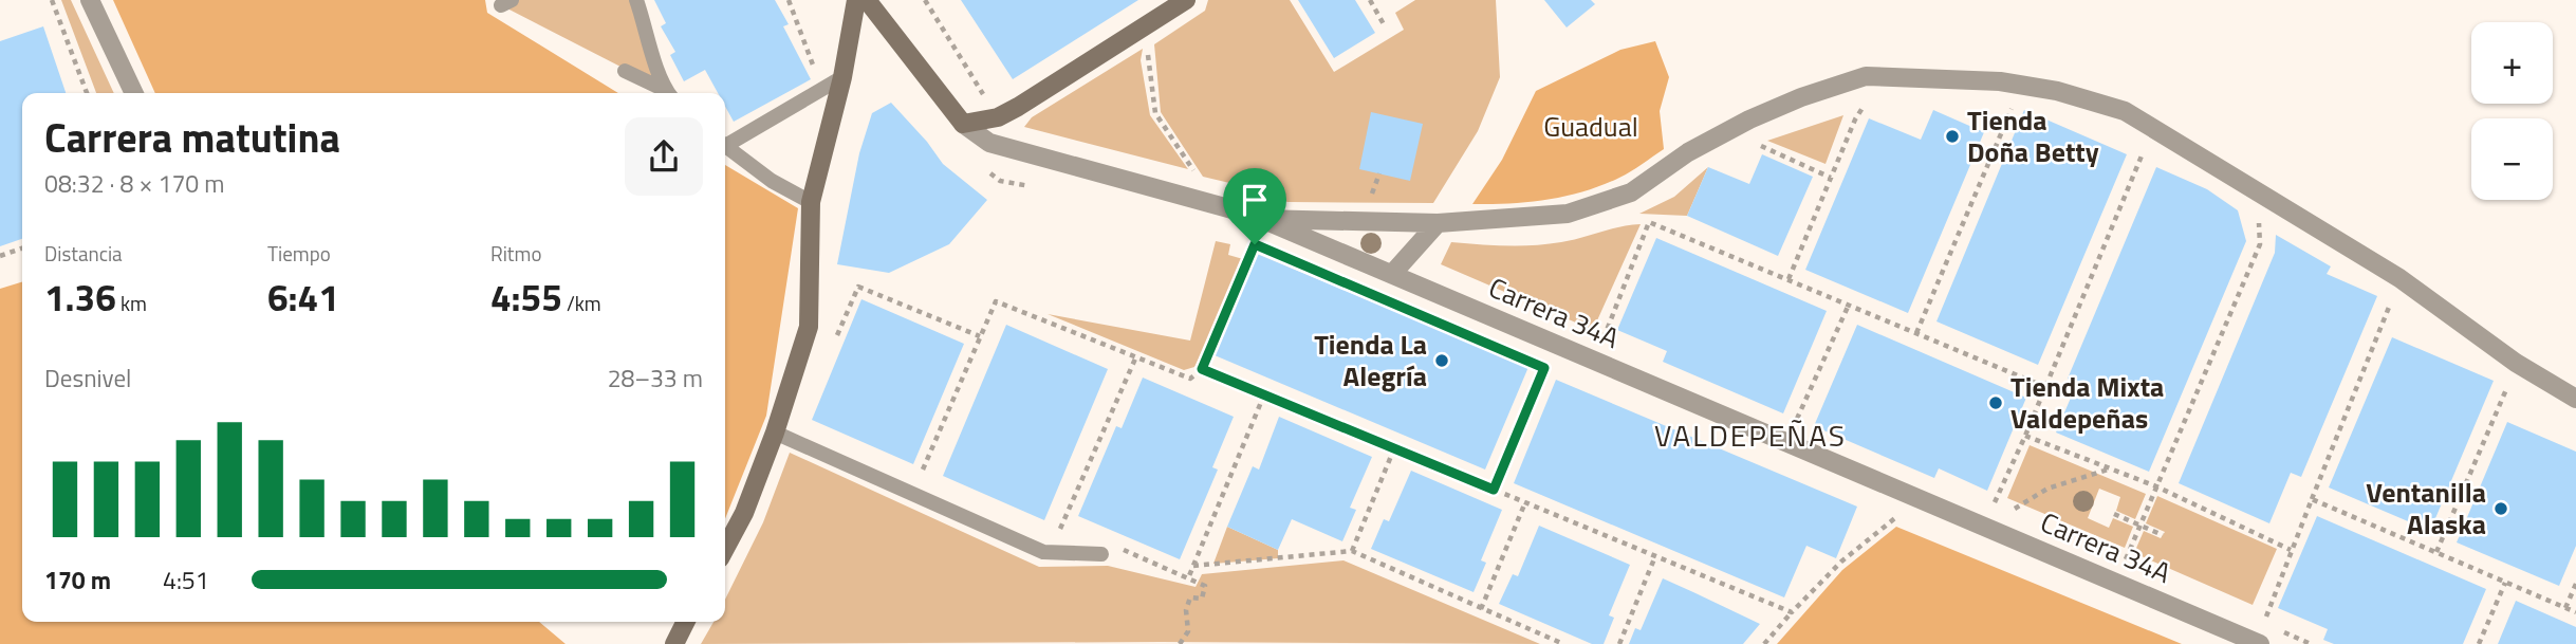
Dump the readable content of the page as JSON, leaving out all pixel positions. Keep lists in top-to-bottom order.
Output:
{
  "streets": {
    "street": ["Carrera 34A"]
  },
  "districts": ["VALDEPEÑAS"],
  "parks": ["Guadual"],
  "places": [
    "Tienda Doña Betty",
    "Tienda La Alegría",
    "Tienda Mixta Valdepeñas",
    "Ventanilla Alaska"
  ],
  "page": {
    "map_buttons": ["+", "−"],
    "heading": ["Carrera matutina", "08:32 · 8 × 170 m"],
    "stats": [
      ["Distancia", "1.36 km"],
      ["Tiempo", "6:41"],
      ["Ritmo", "4:55 /km"]
    ],
    "chart": ["Desnivel", "28–33 m"],
    "list": [
      {
        "name": "170 m",
        "note": "4:51"
      }
    ]
  }
}
